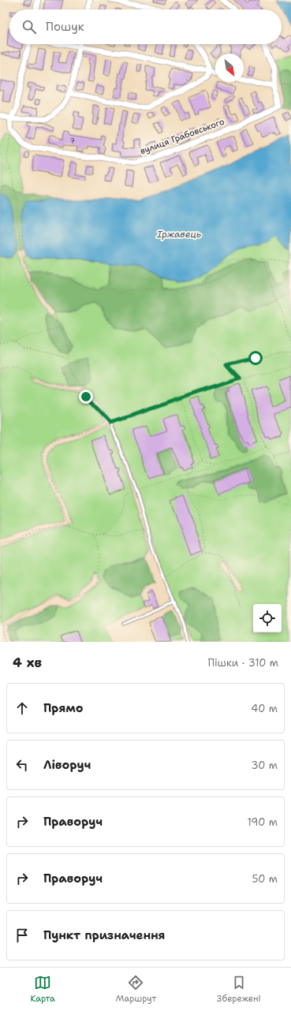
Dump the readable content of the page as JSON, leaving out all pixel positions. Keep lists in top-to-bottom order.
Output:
{
  "streets": {
    "street": ["вулиця Грабовського"]
  },
  "water": ["Іржавець"],
  "house_numbers": ["7"],
  "north": "bottom right",
  "page": {
    "search": "Пошук",
    "heading": ["4 хв", "Пішки · 310 m"],
    "list": [
      ["Прямо", "40 m"],
      ["Ліворуч", "30 m"],
      ["Праворуч", "190 m"],
      ["Праворуч", "50 m"],
      "Пункт призначення"
    ],
    "nav": ["Карта", "Маршрут", "Збережені"]
  }
}
